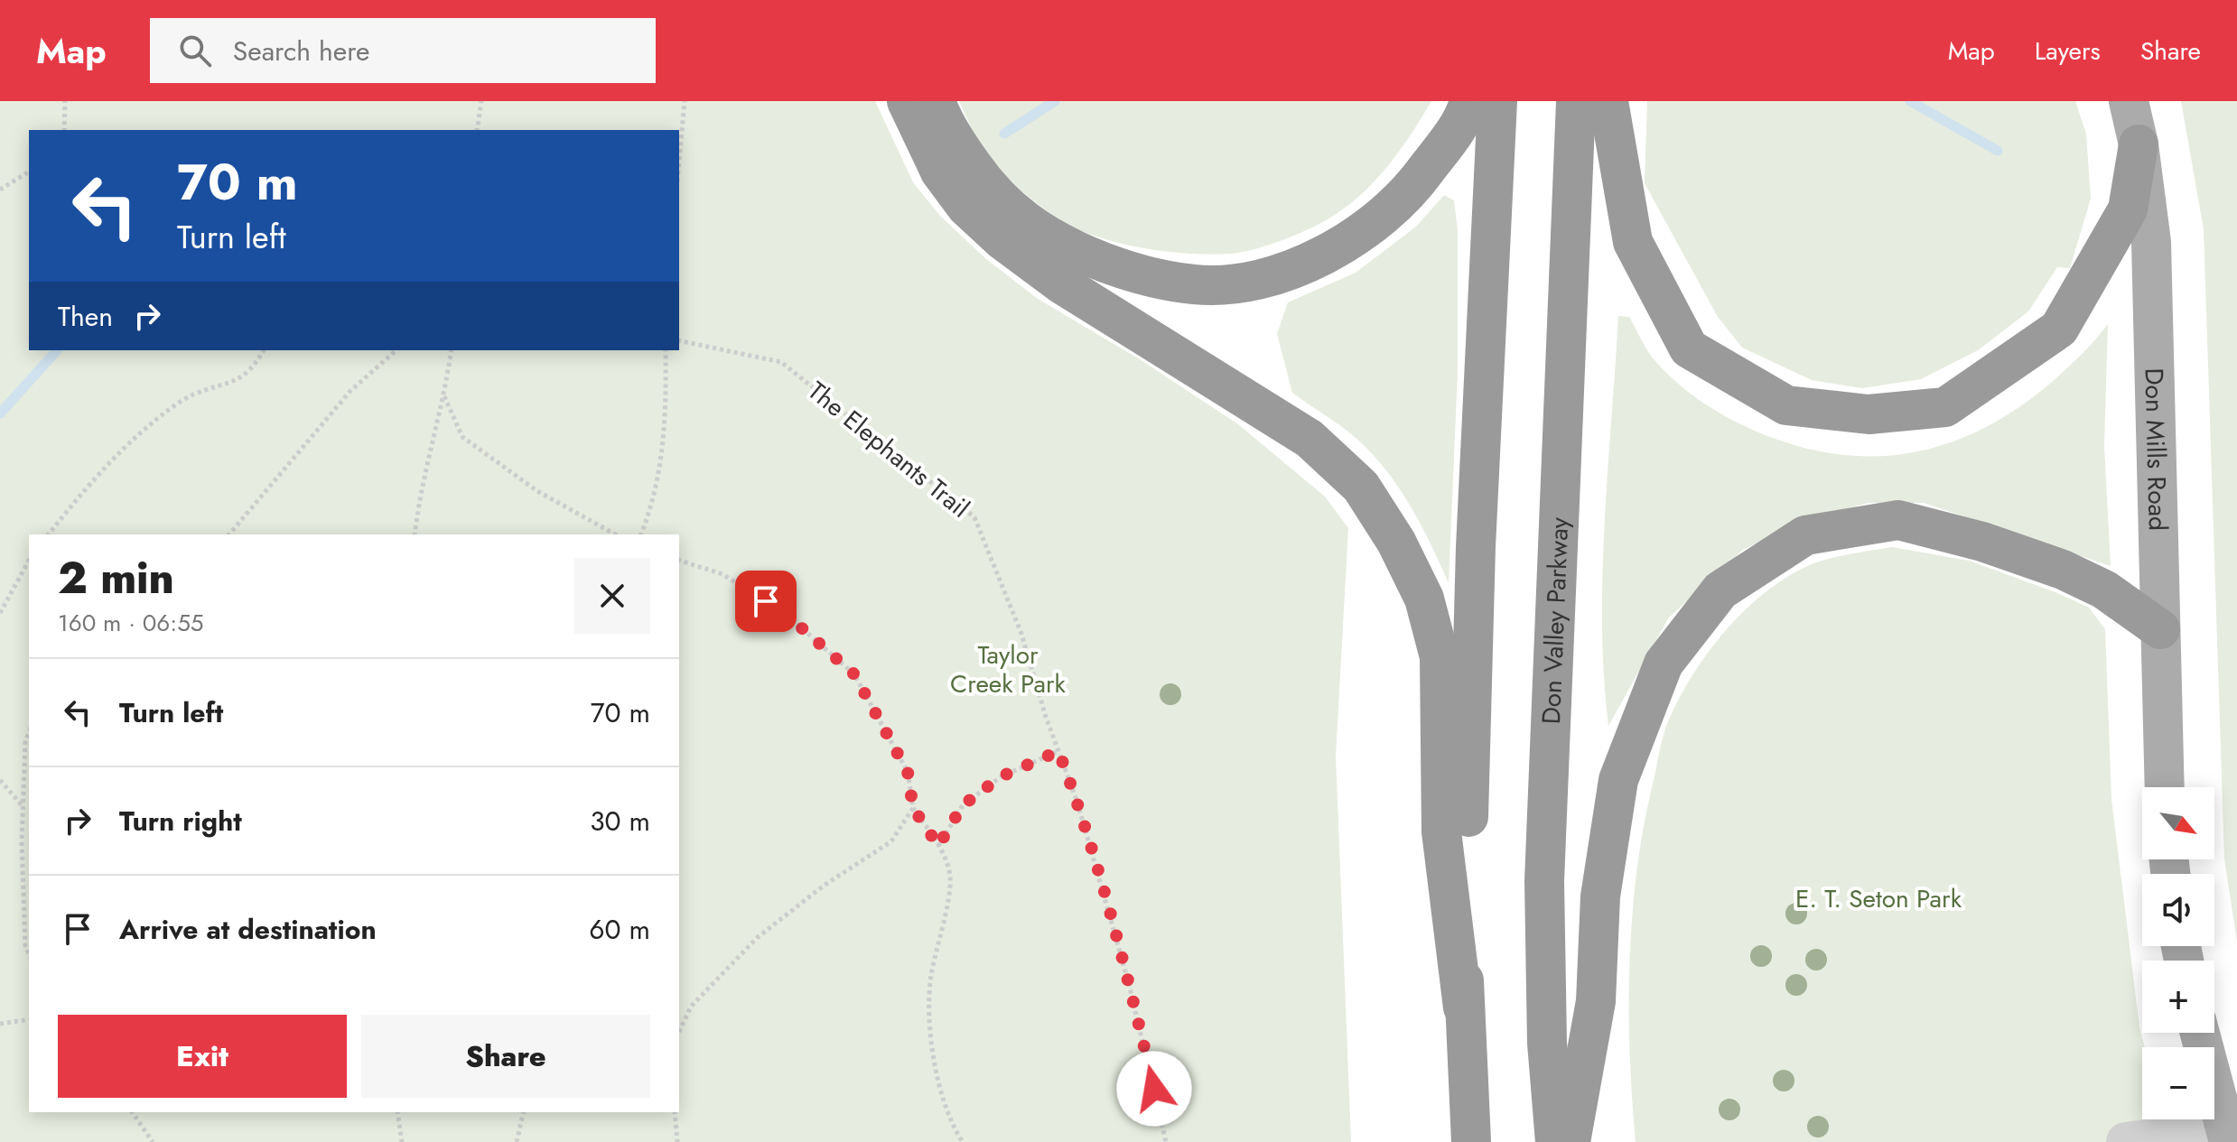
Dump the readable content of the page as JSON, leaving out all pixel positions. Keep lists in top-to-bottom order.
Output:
{
  "streets": {
    "highway": ["Don Valley Parkway"],
    "main road": ["Don Mills Road"],
    "path": ["The Elephants Trail"]
  },
  "parks": ["Taylor Creek Park", "E. T. Seton Park"],
  "north": "bottom right",
  "page": {
    "header": "Map",
    "search": "Search here",
    "nav": ["Map", "Layers", "Share"],
    "turn": ["70 m", "Turn left"],
    "then": "Then",
    "heading": ["2 min", "160 m · 06:55"],
    "list": [
      {
        "name": "Turn left",
        "value": "70 m"
      },
      {
        "name": "Turn right",
        "value": "30 m"
      },
      {
        "name": "Arrive at destination",
        "value": "60 m"
      }
    ],
    "map_buttons": ["+", "−"],
    "buttons": ["Exit", "Share"]
  }
}
